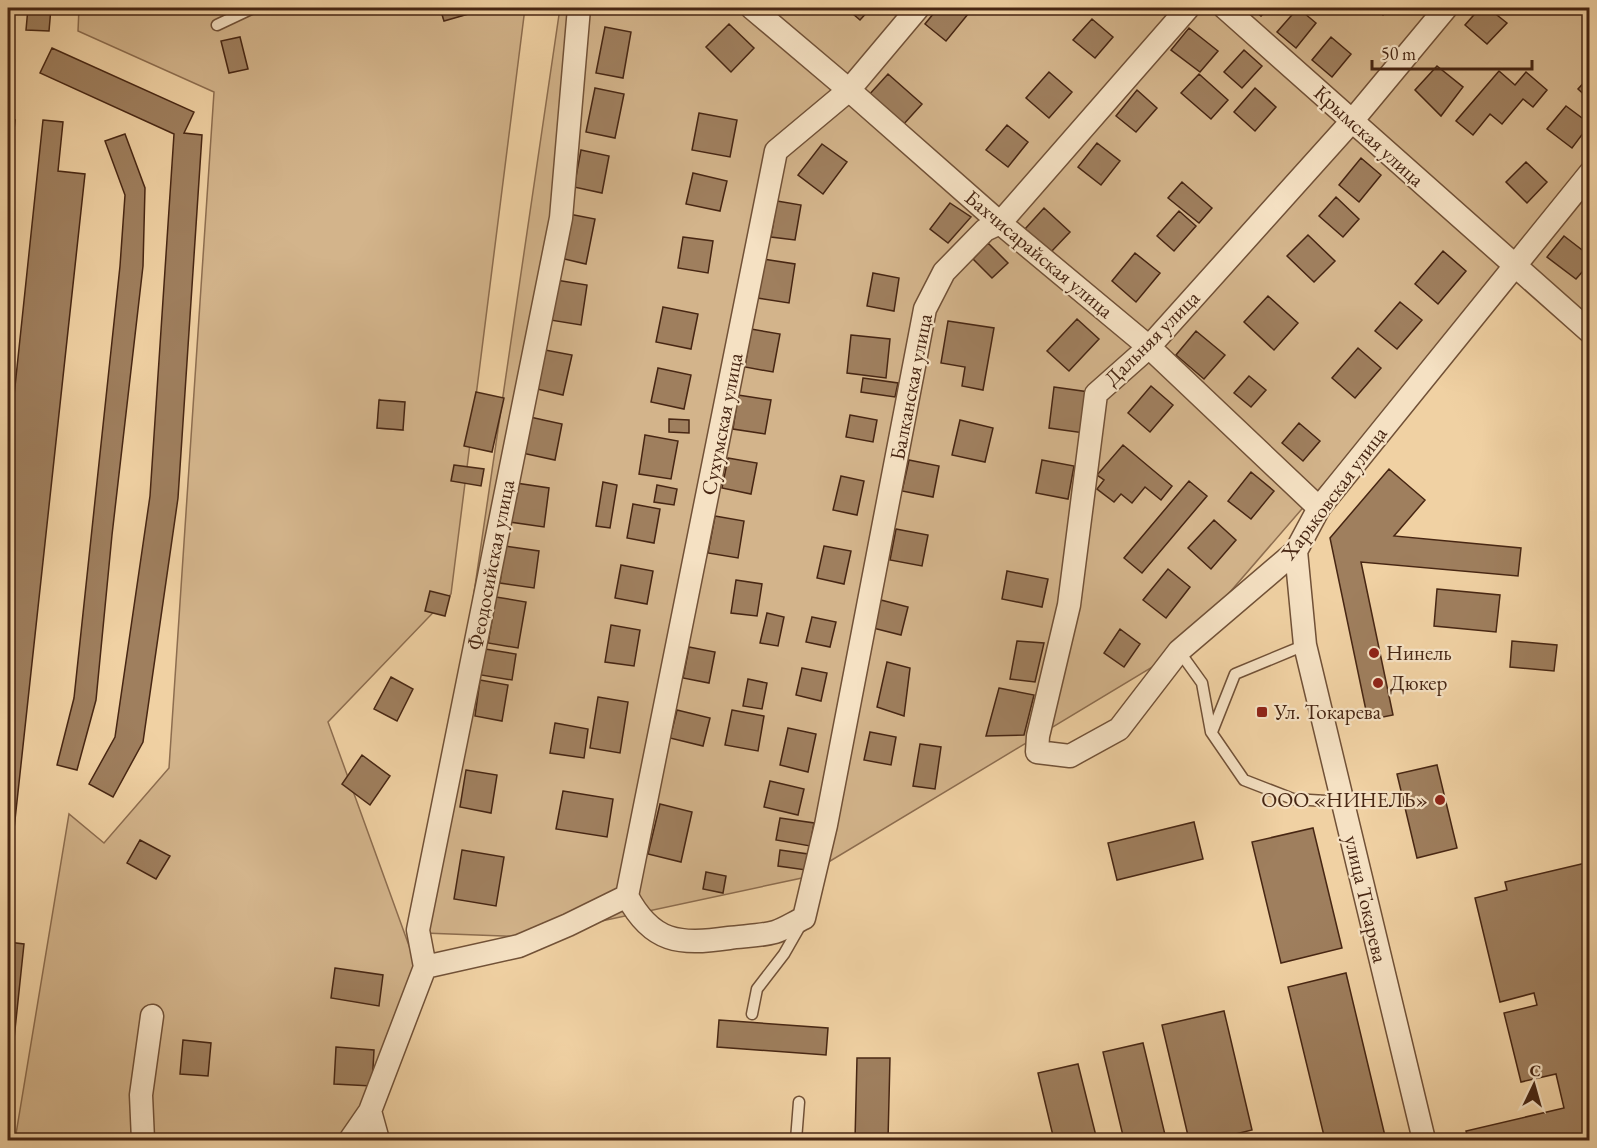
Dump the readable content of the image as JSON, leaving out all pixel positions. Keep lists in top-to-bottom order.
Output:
{
  "streets": {
    "street": [
      "Крымская улица",
      "Бахчисарайская улица",
      "Дальняя улица",
      "Балканская улица",
      "Сухумская улица",
      "Харьковская улица",
      "Феодосийская улица",
      "улица Токарева"
    ]
  },
  "crossings": [
    ["Крымская улица", "Дальняя улица"],
    ["Крымская улица", "Харьковская улица"],
    ["Бахчисарайская улица", "Дальняя улица"],
    ["Бахчисарайская улица", "Балканская улица"],
    ["Бахчисарайская улица", "Сухумская улица"],
    ["Бахчисарайская улица", "Харьковская улица"],
    ["Дальняя улица", "Харьковская улица"],
    ["Харьковская улица", "улица Токарева"]
  ],
  "places": {
    "other": ["Нинель", "Дюкер", "ООО «НИНЕЛЬ»"],
    "transit": ["Ул. Токарева"]
  },
  "scale_bar": "50 m",
  "north": "top"
}
